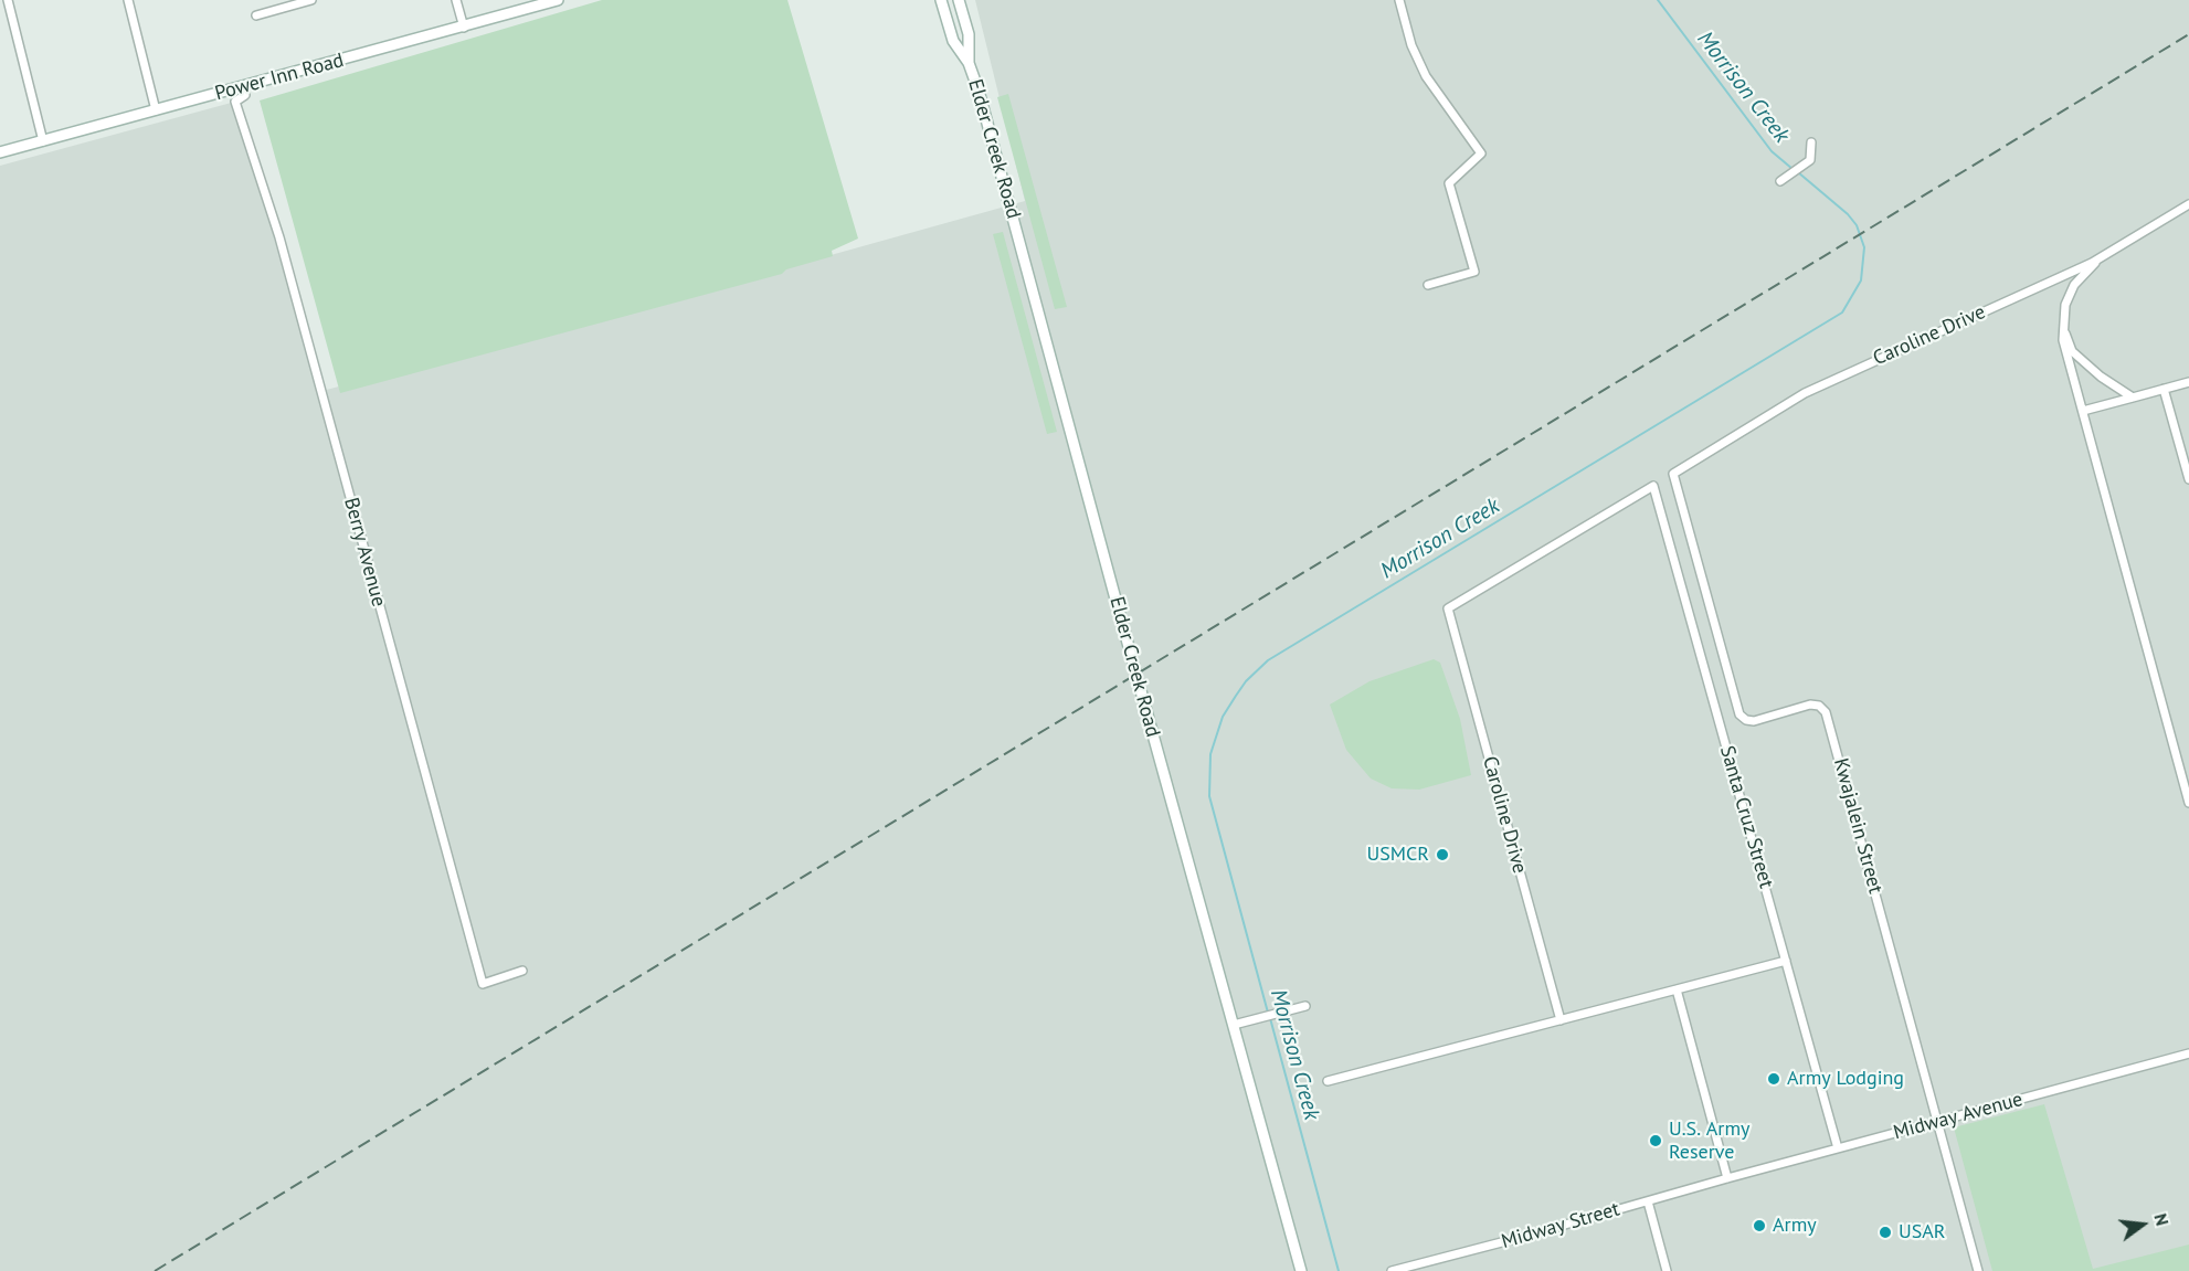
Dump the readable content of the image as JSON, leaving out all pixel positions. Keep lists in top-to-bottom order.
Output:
{
  "streets": {
    "street": [
      "Power Inn Road",
      "Elder Creek Road",
      "Caroline Drive",
      "Berry Avenue",
      "Santa Cruz Street",
      "Kwajalein Street",
      "Midway Avenue",
      "Midway Street"
    ]
  },
  "crossings": [
    ["Power Inn Road", "Berry Avenue"],
    ["Caroline Drive", "Santa Cruz Street"],
    ["Caroline Drive", "Kwajalein Street"],
    ["Santa Cruz Street", "Midway Avenue"],
    ["Kwajalein Street", "Midway Avenue"],
    ["Midway Avenue", "Midway Street"]
  ],
  "water": ["Morrison Creek"],
  "places": [
    "USMCR",
    "Army Lodging",
    "U.S. Army Reserve",
    "Army",
    "USAR"
  ],
  "north": "right"
}
